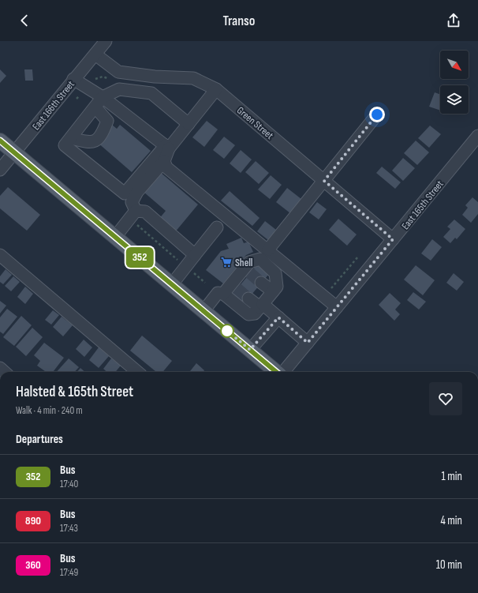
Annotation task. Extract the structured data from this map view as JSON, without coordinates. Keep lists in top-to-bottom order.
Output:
{
  "streets": {
    "street": ["East 166th Street", "Green Street", "East 165th Street"]
  },
  "crossings": [
    ["East 166th Street", "Green Street"],
    ["Green Street", "East 165th Street"]
  ],
  "places": {
    "supermarket": ["Shell"]
  },
  "lines": ["bus line 352"],
  "north": "bottom right",
  "page": {
    "header": "Transo",
    "on_map": "352",
    "heading": [
      ["Halsted & 165th Street", "Walk · 4 min · 240 m"],
      "Departures"
    ],
    "list": [
      {
        "mark": "352",
        "name": "Bus",
        "note": "17:40",
        "value": "1 min"
      },
      {
        "mark": "890",
        "name": "Bus",
        "note": "17:43",
        "value": "4 min"
      },
      {
        "mark": "360",
        "name": "Bus",
        "note": "17:49",
        "value": "10 min"
      }
    ]
  }
}
